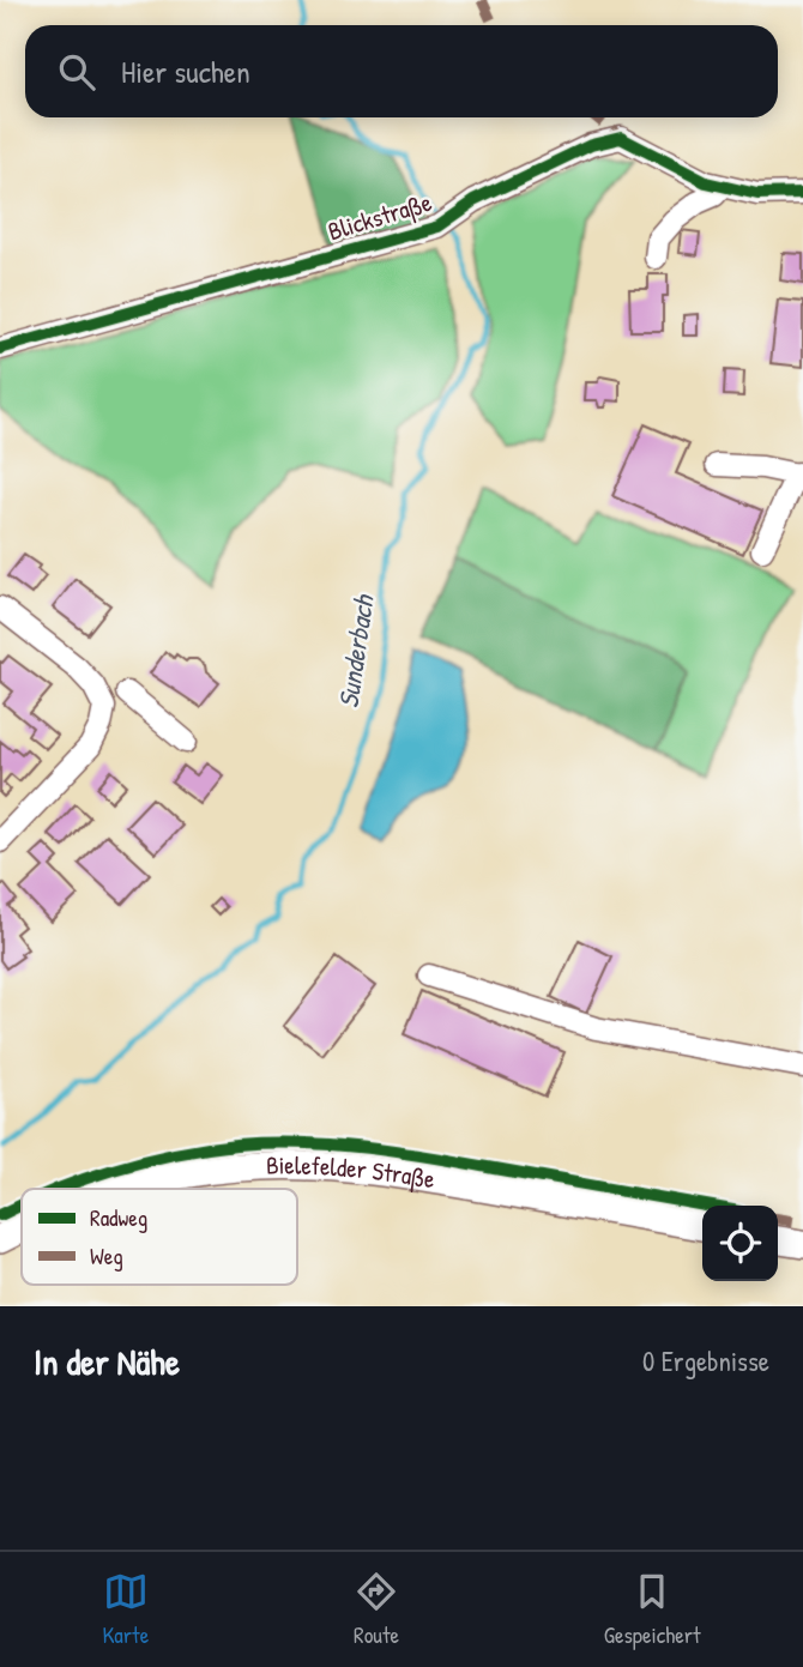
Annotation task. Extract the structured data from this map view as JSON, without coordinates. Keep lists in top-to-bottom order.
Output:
{
  "streets": {
    "main road": ["Bielefelder Straße"],
    "street": ["Blickstraße"]
  },
  "water": ["Sunderbach"],
  "legend": ["Radweg", "Weg"],
  "page": {
    "search": "Hier suchen",
    "heading": ["In der Nähe", "0 Ergebnisse"],
    "nav": ["Karte", "Route", "Gespeichert"]
  }
}
